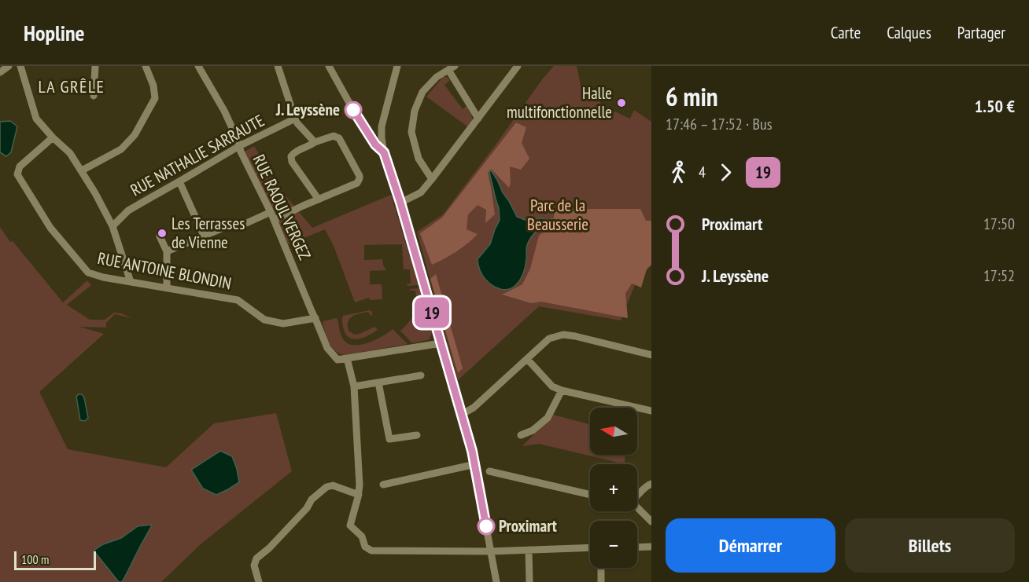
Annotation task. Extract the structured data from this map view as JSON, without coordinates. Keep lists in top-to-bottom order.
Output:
{
  "streets": {
    "street": ["RUE NATHALIE SARRAUTE", "RUE RAOUL VERGEZ", "RUE ANTOINE BLONDIN"]
  },
  "crossings": [
    ["RUE NATHALIE SARRAUTE", "RUE RAOUL VERGEZ"],
    ["RUE RAOUL VERGEZ", "RUE ANTOINE BLONDIN"]
  ],
  "districts": ["LA GRÊLE"],
  "parks": ["Parc de la Beausserie"],
  "places": [
    "Halle multifonctionnelle",
    "J. Leyssène",
    "Les Terrasses de Vienne",
    "Proximart"
  ],
  "lines": ["bus line 19"],
  "scale_bar": "100 m",
  "north": "left",
  "page": {
    "header": "Hopline",
    "nav": ["Carte", "Calques", "Partager"],
    "on_map": "19",
    "heading": ["6 min", "17:46 – 17:52 · Bus", "1.50 €"],
    "legs": ["4", "19"],
    "list": [
      {
        "name": "Proximart",
        "value": "17:50"
      },
      {
        "name": "J. Leyssène",
        "value": "17:52"
      }
    ],
    "map_buttons": ["+", "−"],
    "buttons": ["Démarrer", "Billets"],
    "scale": "100 m"
  }
}
